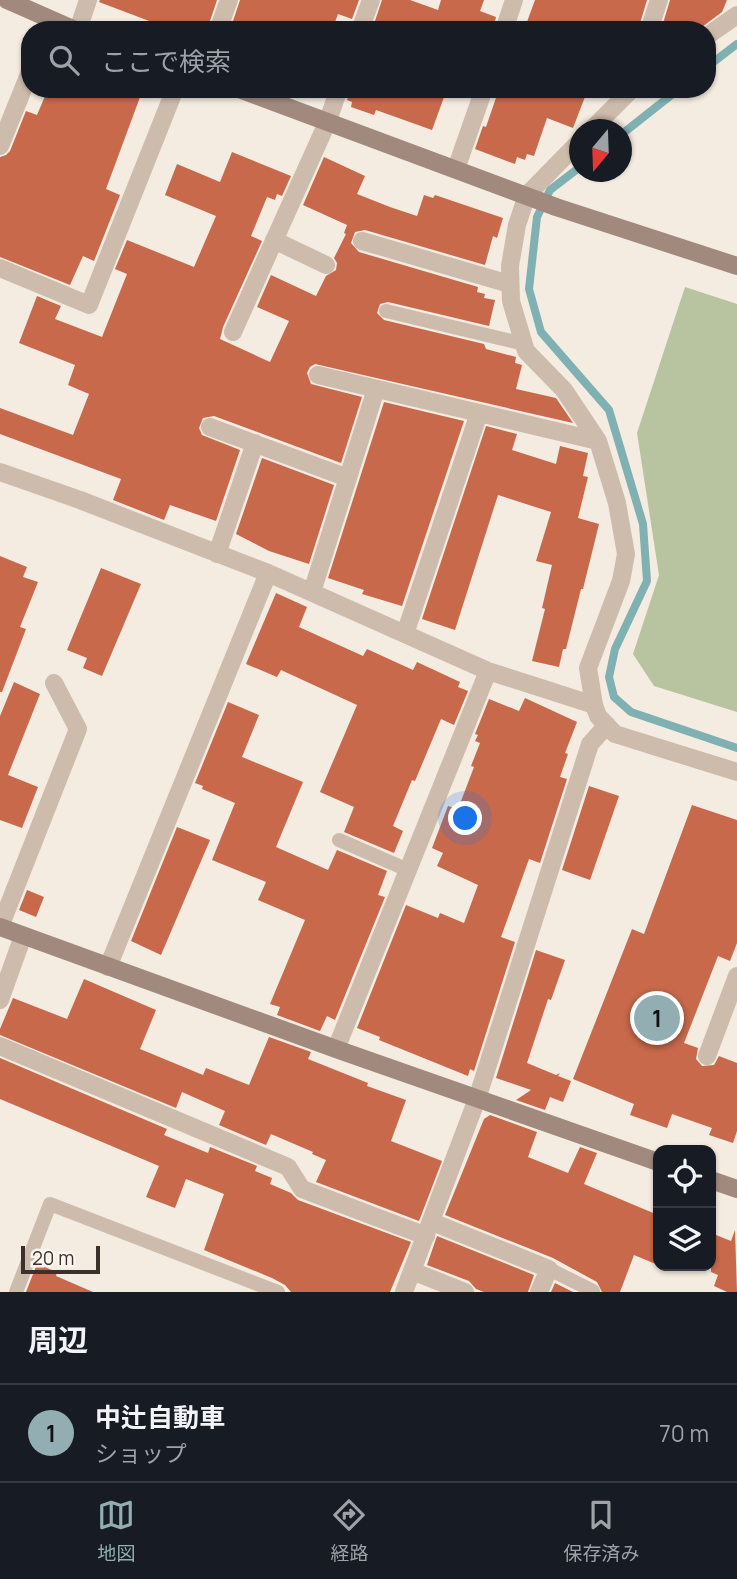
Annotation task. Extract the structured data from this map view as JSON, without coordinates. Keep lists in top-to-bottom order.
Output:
{
  "scale_bar": "20 m",
  "north": "bottom",
  "page": {
    "search": "ここで検索",
    "pins": "1",
    "scale": "20 m",
    "heading": "周辺",
    "list": [
      {
        "mark": "1",
        "name": "中辻自動車",
        "note": "ショップ",
        "value": "70 m"
      }
    ],
    "nav": ["地図", "経路", "保存済み"]
  }
}
